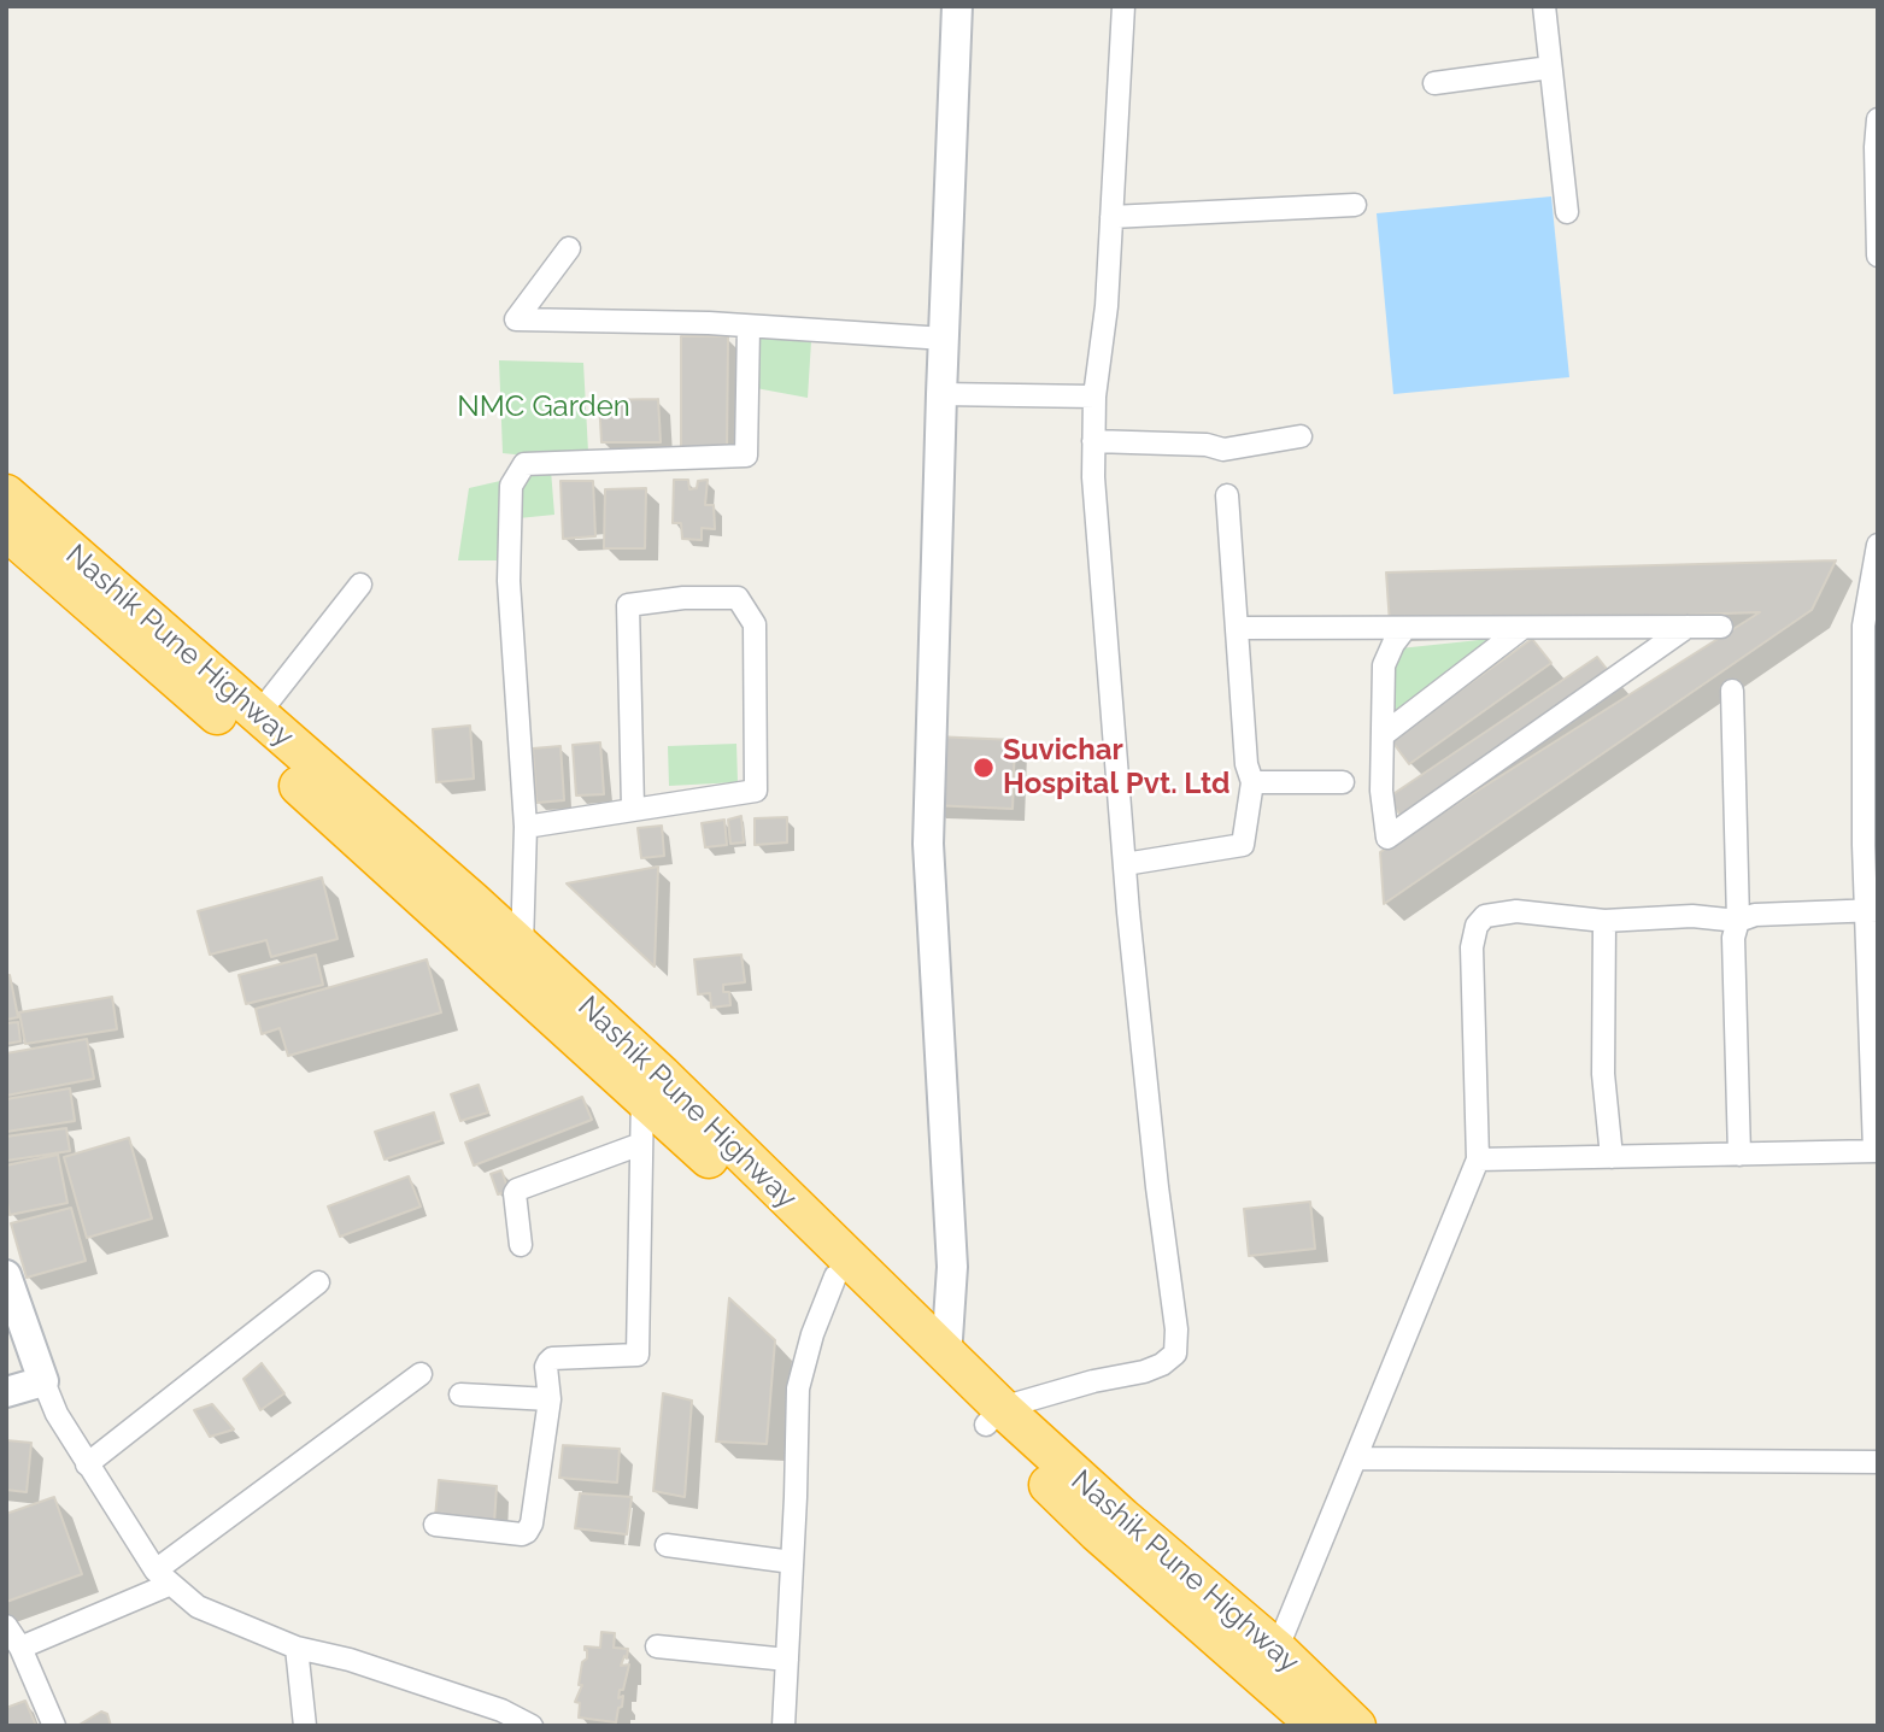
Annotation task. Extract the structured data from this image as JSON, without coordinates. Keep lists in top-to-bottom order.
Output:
{
  "streets": {
    "highway": ["Nashik Pune Highway"]
  },
  "parks": ["NMC Garden"],
  "places": ["Suvichar Hospital Pvt. Ltd"]
}
